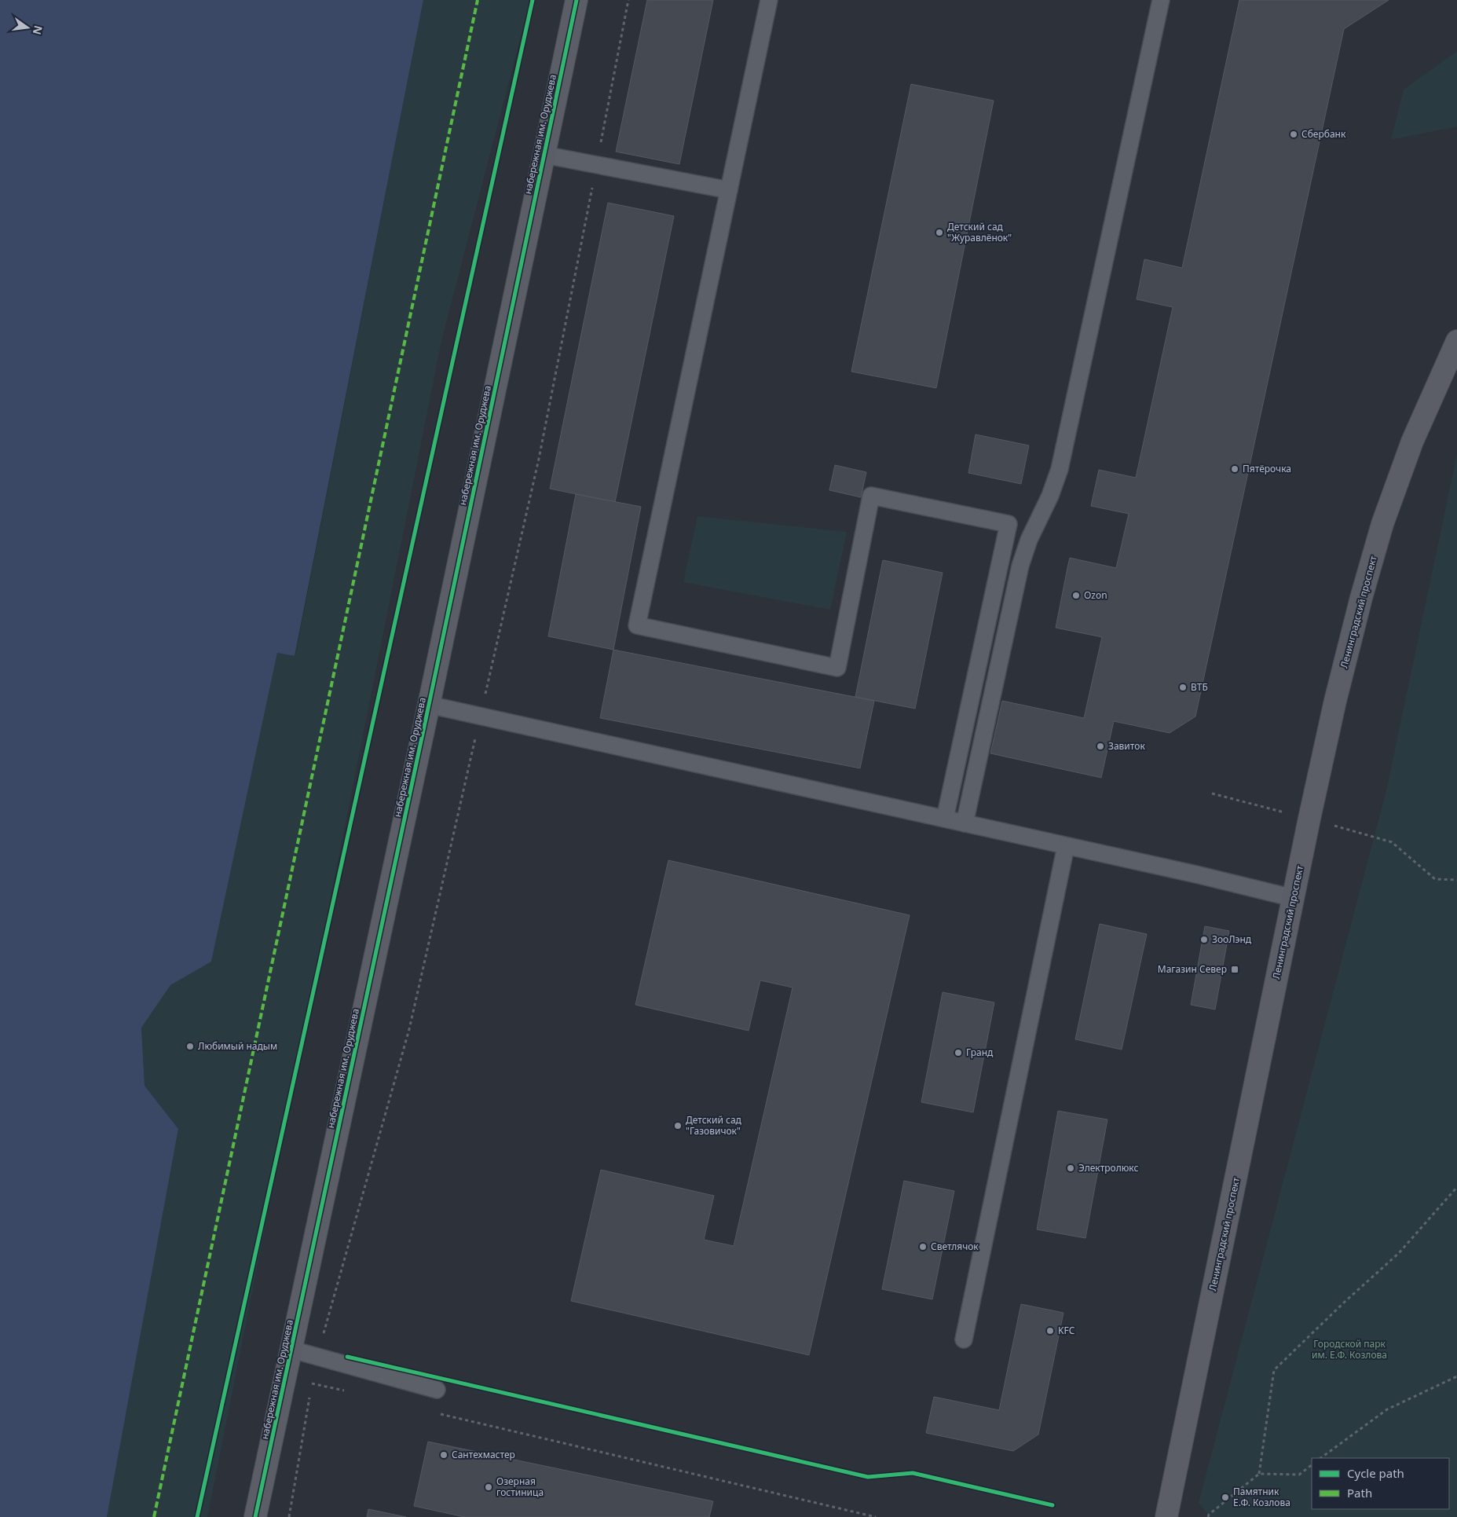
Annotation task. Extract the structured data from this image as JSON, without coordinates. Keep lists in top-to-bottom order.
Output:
{
  "streets": {
    "street": ["набережная им. Оруджева", "Ленинградский проспект"]
  },
  "parks": ["Городской парк им. Е.Ф. Козлова"],
  "places": {
    "other": [
      "Сбербанк",
      "Детский сад \"Журавлёнок\"",
      "Пятёрочка",
      "Ozon",
      "ВТБ",
      "Завиток",
      "ЗооЛэнд",
      "Любимый надым",
      "Гранд",
      "Детский сад \"Газовичок\"",
      "Электролюкс",
      "Светлячок",
      "KFC",
      "Сантехмастер",
      "Озерная гостиница",
      "Памятник Е.Ф. Козлова"
    ],
    "transit": ["Магазин Север"]
  },
  "legend": ["Cycle path", "Path"],
  "north": "right"
}
